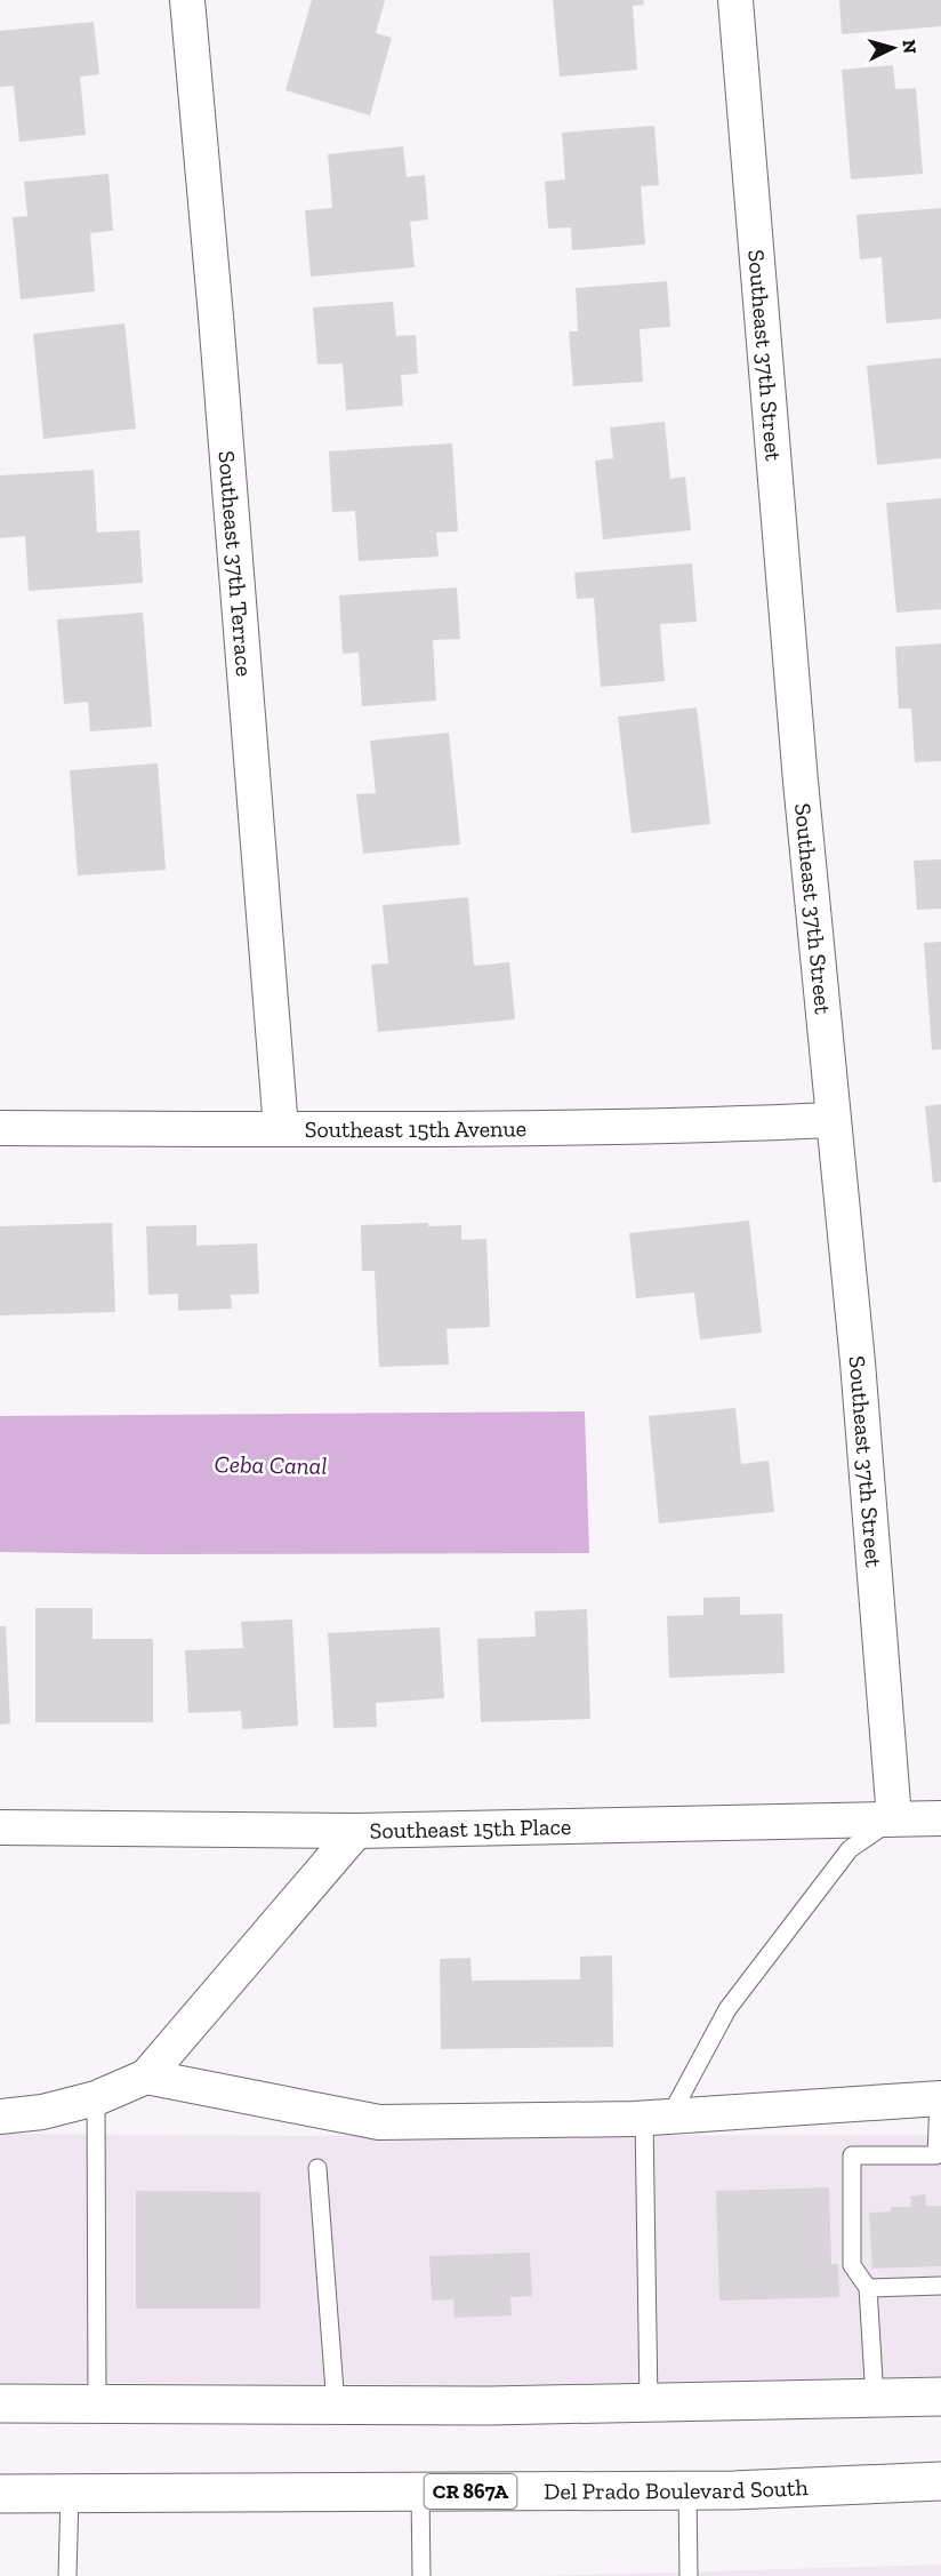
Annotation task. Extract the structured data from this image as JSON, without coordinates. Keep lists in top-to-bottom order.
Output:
{
  "streets": {
    "main road": ["Del Prado Boulevard South", "CR 867A"],
    "street": [
      "Southeast 37th Street",
      "Southeast 37th Terrace",
      "Southeast 15th Avenue",
      "Southeast 15th Place"
    ]
  },
  "crossings": [
    ["Southeast 37th Street", "Southeast 15th Avenue"],
    ["Southeast 37th Street", "Southeast 15th Place"],
    ["Southeast 37th Terrace", "Southeast 15th Avenue"]
  ],
  "water": ["Ceba Canal"],
  "north": "right"
}
